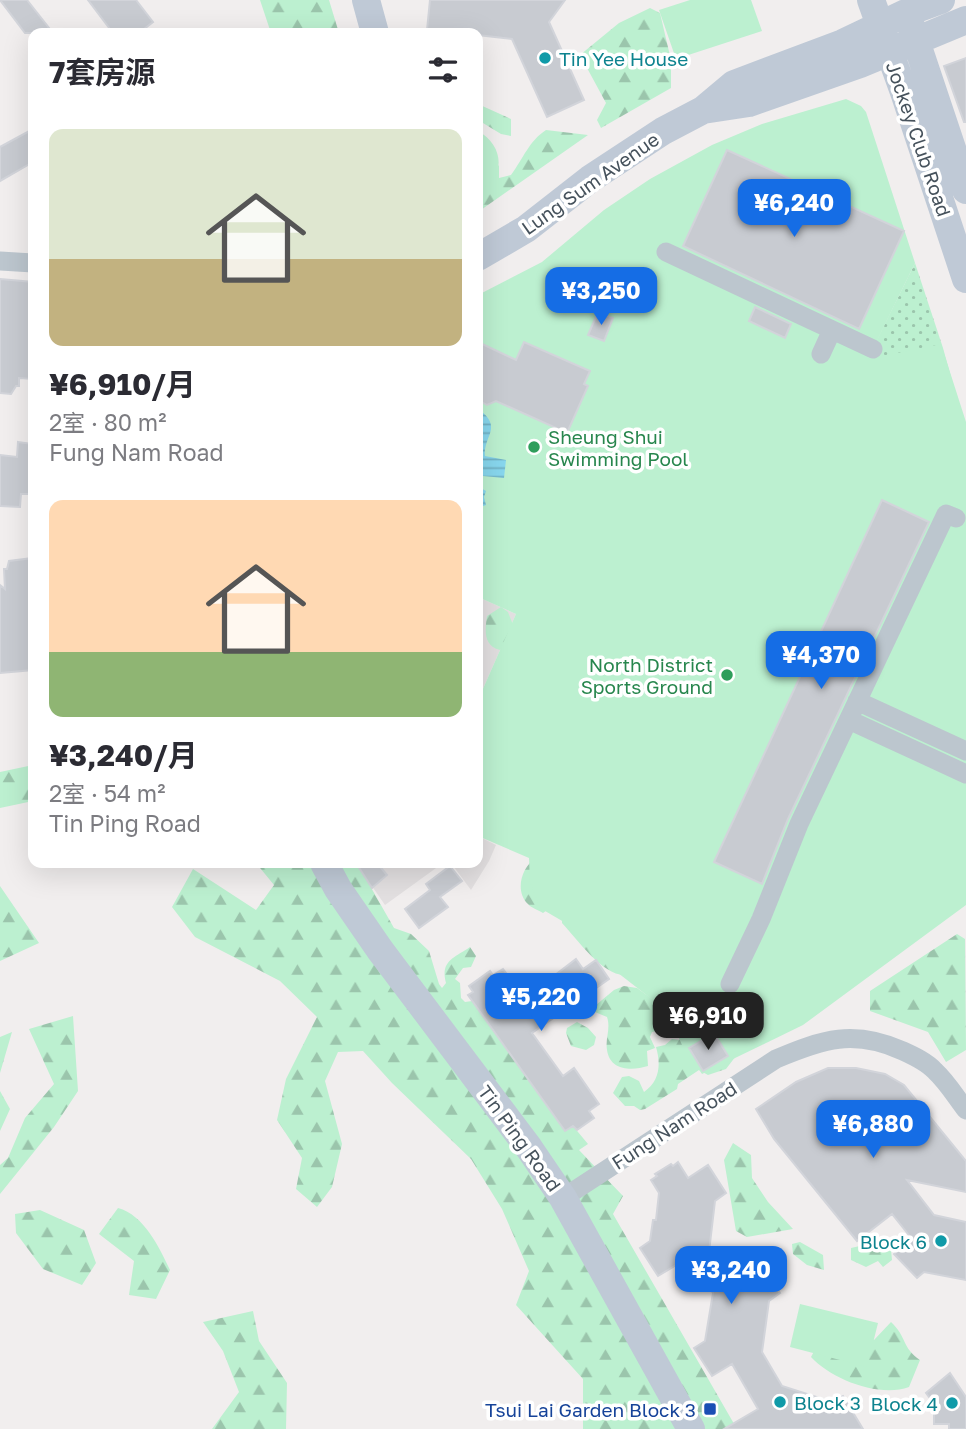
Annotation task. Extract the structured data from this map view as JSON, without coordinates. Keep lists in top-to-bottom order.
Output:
{
  "streets": {
    "street": [
      "Jockey Club Road",
      "Lung Sum Avenue",
      "Fung Nam Road",
      "Tin Ping Road"
    ]
  },
  "crossings": [
    ["Jockey Club Road", "Lung Sum Avenue"],
    ["Fung Nam Road", "Tin Ping Road"]
  ],
  "places": {
    "other": [
      "Tin Yee House",
      "Sheung Shui Swimming Pool",
      "North District Sports Ground",
      "Block 6",
      "Block 3",
      "Block 4"
    ],
    "transit": ["Tsui Lai Garden Block 3"]
  },
  "page": {
    "heading": "7套房源",
    "list": [
      {
        "name": "¥6,910/月",
        "note": "2室 · 80 m² · Fung Nam Road"
      },
      {
        "name": "¥3,240/月",
        "note": "2室 · 54 m² · Tin Ping Road"
      }
    ],
    "price": [
      "¥6,240",
      "¥3,250",
      "¥4,370",
      "¥5,220",
      "¥6,910",
      "¥6,880",
      "¥3,240"
    ]
  }
}
